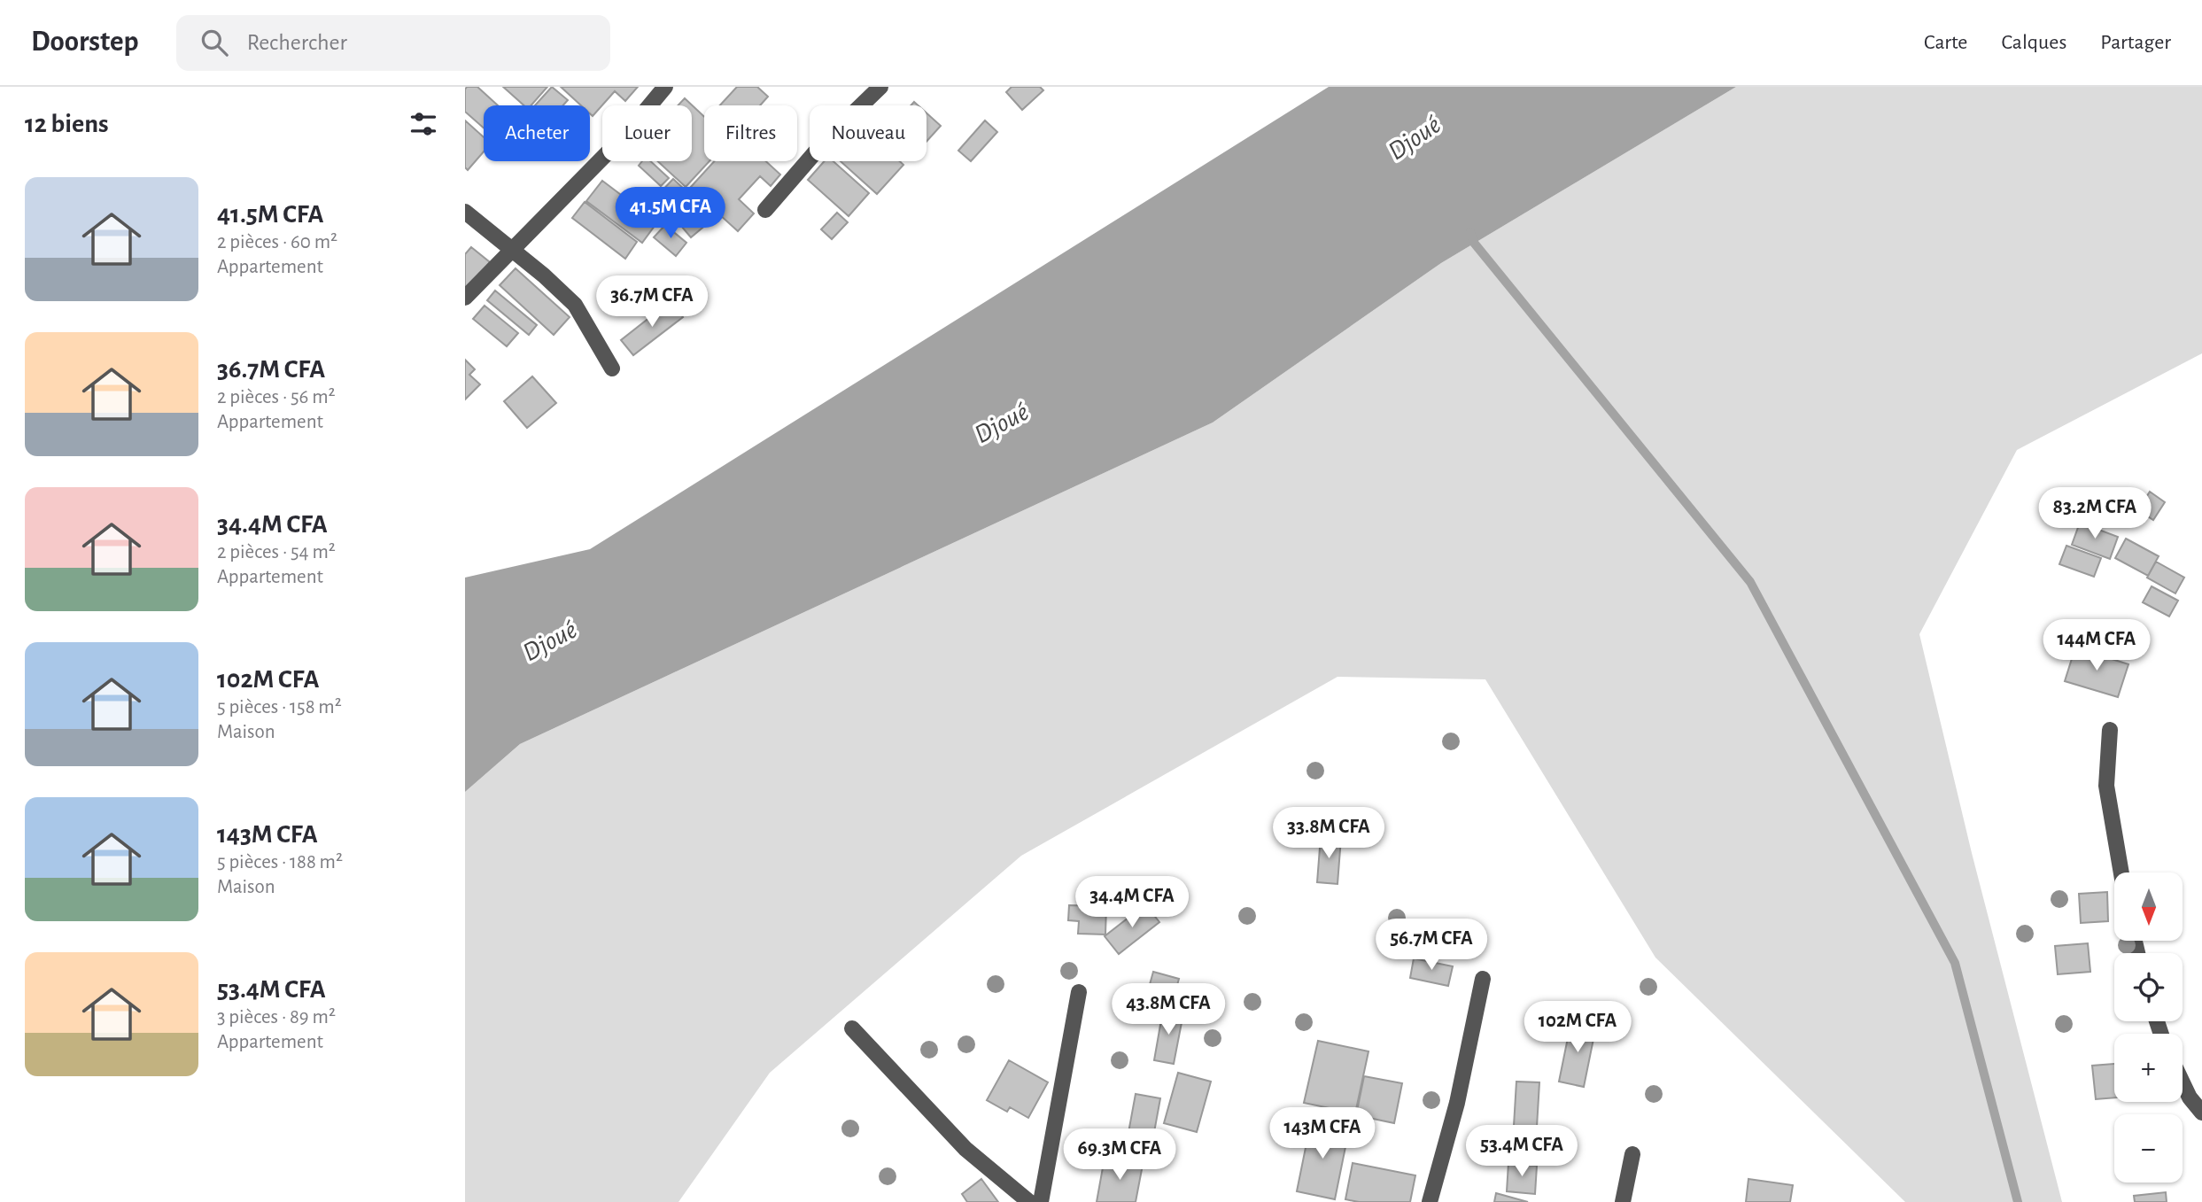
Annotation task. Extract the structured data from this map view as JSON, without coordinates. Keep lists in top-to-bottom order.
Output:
{
  "water": ["Djoué"],
  "north": "bottom",
  "page": {
    "header": "Doorstep",
    "search": "Rechercher",
    "nav": ["Carte", "Calques", "Partager"],
    "heading": "12 biens",
    "chip": [
      "Acheter",
      "Louer",
      "Filtres",
      "Nouveau"
    ],
    "list": [
      {
        "name": "41.5M CFA",
        "note": "2 pièces · 60 m² · Appartement"
      },
      {
        "name": "36.7M CFA",
        "note": "2 pièces · 56 m² · Appartement"
      },
      {
        "name": "34.4M CFA",
        "note": "2 pièces · 54 m² · Appartement"
      },
      {
        "name": "102M CFA",
        "note": "5 pièces · 158 m² · Maison"
      },
      {
        "name": "143M CFA",
        "note": "5 pièces · 188 m² · Maison"
      },
      {
        "name": "53.4M CFA",
        "note": "3 pièces · 89 m² · Appartement"
      }
    ],
    "price": [
      "41.5M CFA",
      "36.7M CFA",
      "83.2M CFA",
      "144M CFA",
      "33.8M CFA",
      "34.4M CFA",
      "56.7M CFA",
      "43.8M CFA",
      "102M CFA",
      "143M CFA",
      "53.4M CFA",
      "69.3M CFA"
    ],
    "map_buttons": ["+", "−"]
  }
}
